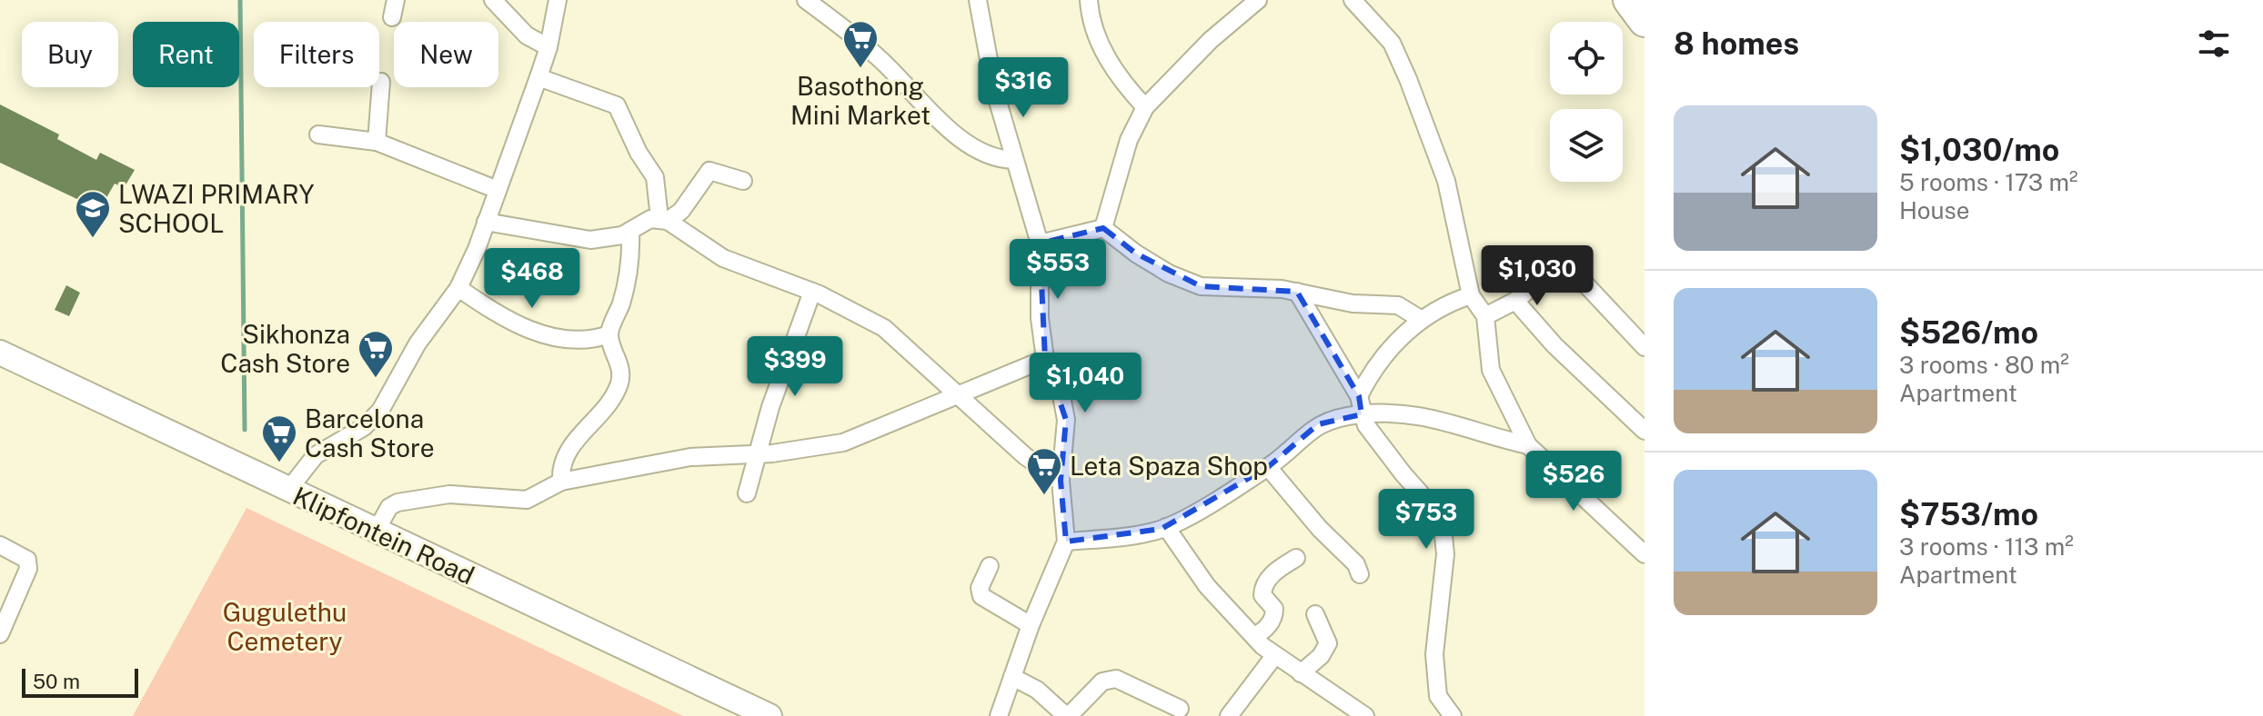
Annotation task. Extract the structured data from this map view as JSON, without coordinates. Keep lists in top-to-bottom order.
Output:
{
  "streets": {
    "main road": ["Klipfontein Road"]
  },
  "parks": ["Gugulethu Cemetery"],
  "places": {
    "supermarket": [
      "Basothong Mini Market",
      "Sikhonza Cash Store",
      "Barcelona Cash Store",
      "Leta Spaza Shop"
    ],
    "school or university": ["LWAZI PRIMARY SCHOOL"]
  },
  "scale_bar": "50 m",
  "page": {
    "heading": "8 homes",
    "chip": [
      "Buy",
      "Rent",
      "Filters",
      "New"
    ],
    "price": [
      "$316",
      "$553",
      "$1,030",
      "$468",
      "$399",
      "$1,040",
      "$526",
      "$753"
    ],
    "list": [
      {
        "name": "$1,030/mo",
        "note": "5 rooms · 173 m² · House"
      },
      {
        "name": "$526/mo",
        "note": "3 rooms · 80 m² · Apartment"
      },
      {
        "name": "$753/mo",
        "note": "3 rooms · 113 m² · Apartment"
      }
    ],
    "scale": "50 m"
  }
}
